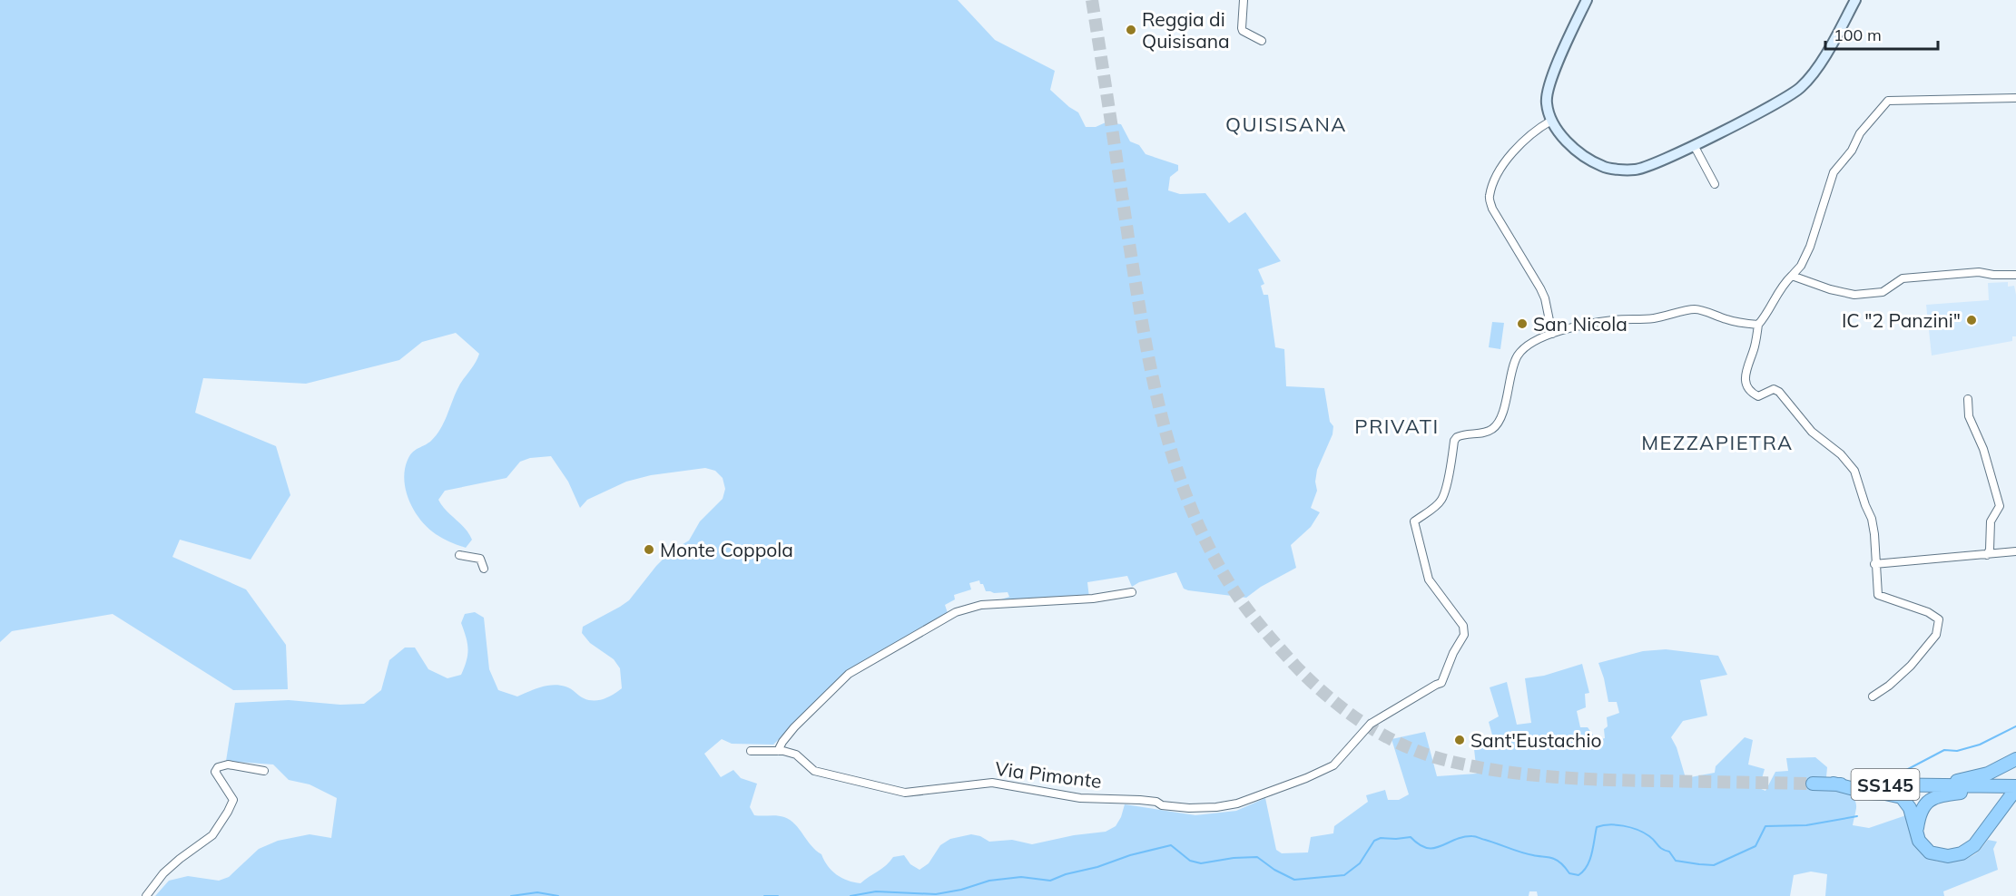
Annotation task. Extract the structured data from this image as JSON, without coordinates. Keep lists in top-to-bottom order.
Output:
{
  "streets": {
    "highway": ["SS145"],
    "street": ["Via Pimonte"]
  },
  "districts": ["QUISISANA", "PRIVATI", "MEZZAPIETRA"],
  "places": [
    "Reggia di Quisisana",
    "IC \"2 Panzini\"",
    "San Nicola",
    "Monte Coppola",
    "Sant'Eustachio"
  ],
  "scale_bar": "100 m"
}
